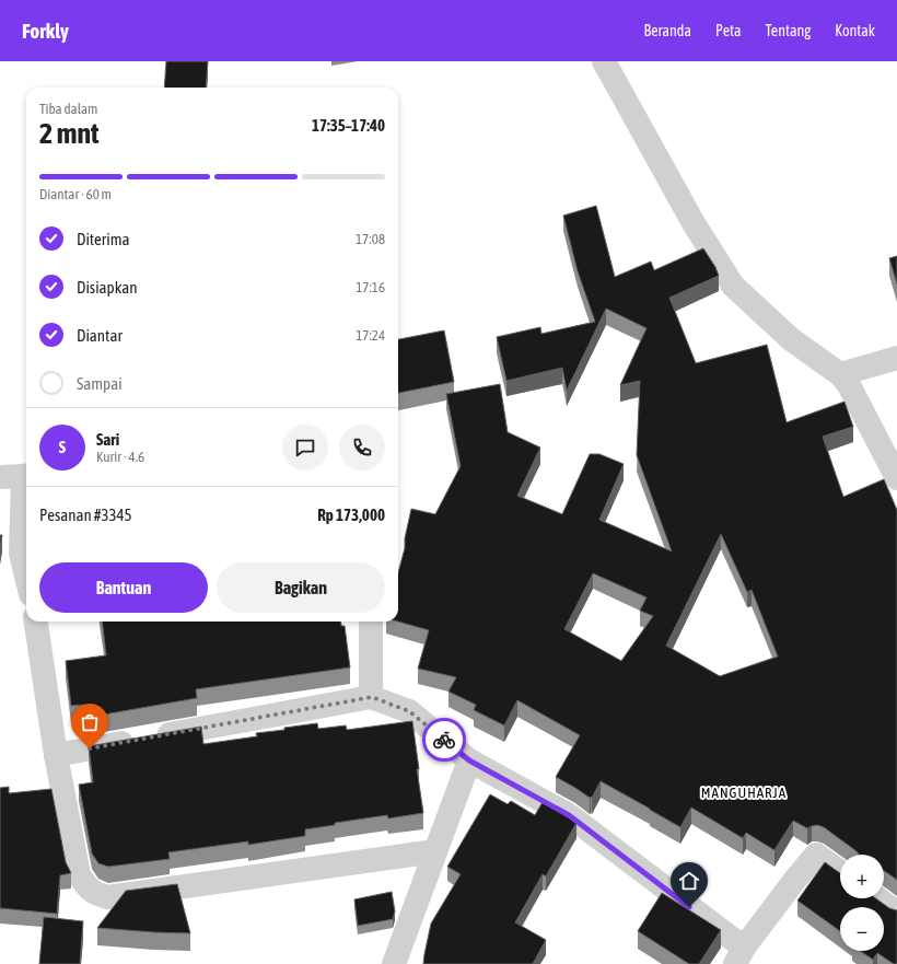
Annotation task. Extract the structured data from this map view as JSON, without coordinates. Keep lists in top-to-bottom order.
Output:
{
  "districts": ["MANGUHARJA"],
  "page": {
    "header": "Forkly",
    "nav": [
      "Beranda",
      "Peta",
      "Tentang",
      "Kontak"
    ],
    "heading": ["2 mnt", "Tiba dalam", "17:35–17:40"],
    "panel": [
      "Sari",
      "Kurir · 4.6",
      "Pesanan #3345",
      "Rp 173,000"
    ],
    "bar": "Diantar · 60 m",
    "list": [
      ["Diterima", "17:08"],
      ["Disiapkan", "17:16"],
      ["Diantar", "17:24"],
      "Sampai"
    ],
    "round": "S",
    "buttons": ["Bantuan", "Bagikan"],
    "map_buttons": ["+", "−"]
  }
}
